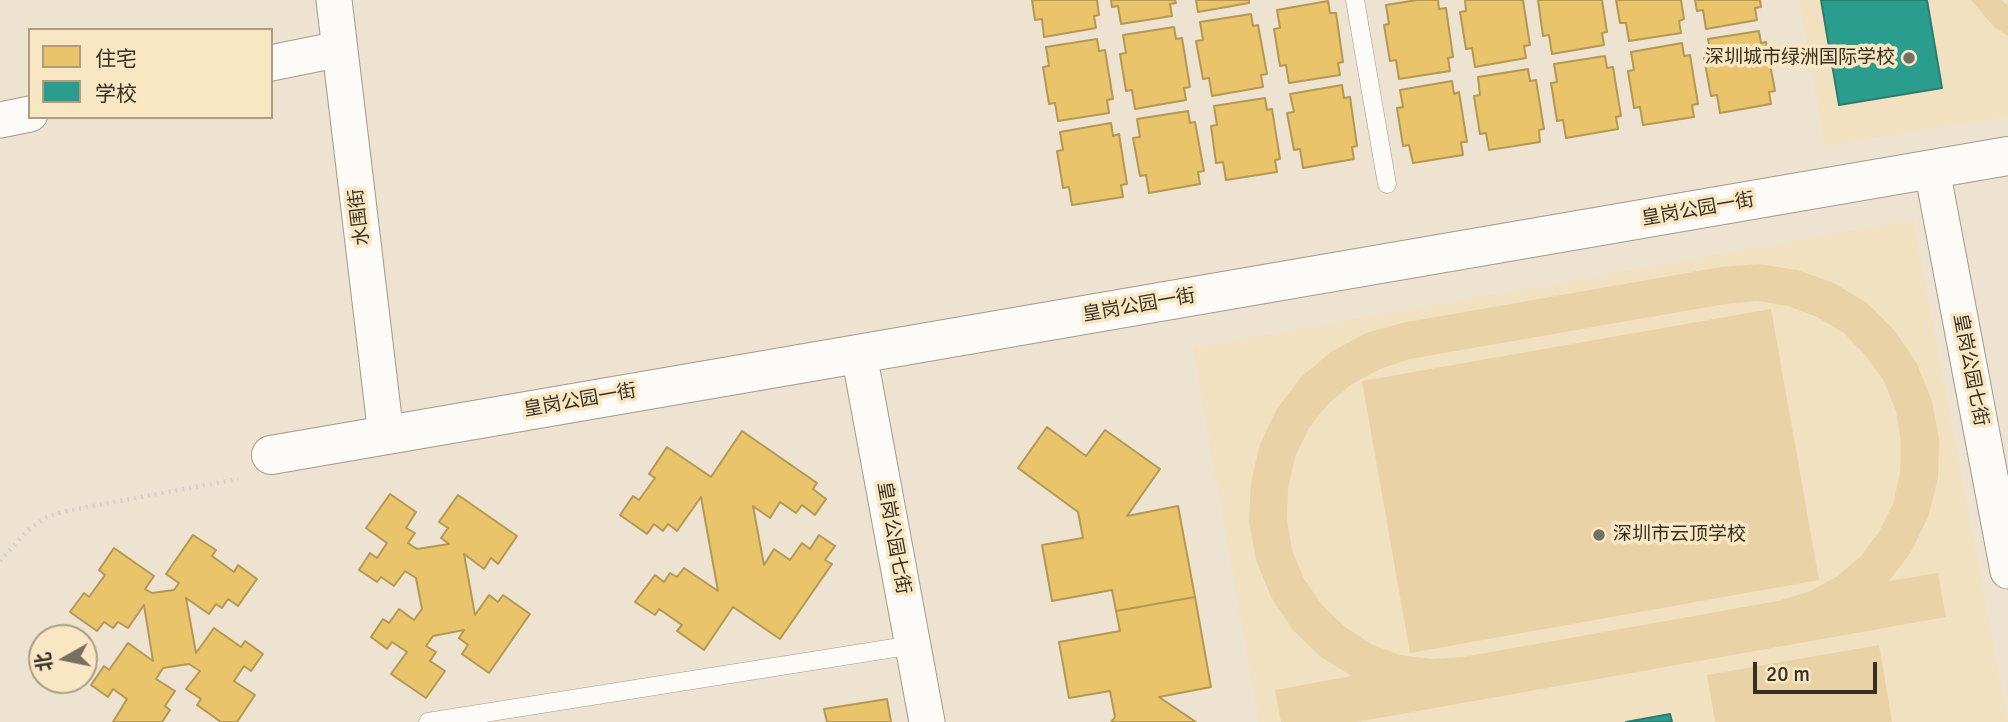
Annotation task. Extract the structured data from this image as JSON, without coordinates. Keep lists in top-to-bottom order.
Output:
{
  "streets": {
    "street": ["皇岗公园一街", "水围街", "皇岗公园七街"]
  },
  "crossings": [
    ["皇岗公园一街", "水围街"],
    ["皇岗公园一街", "皇岗公园七街"]
  ],
  "places": ["深圳城市绿洲国际学校", "深圳市云顶学校"],
  "legend": ["住宅", "学校"],
  "scale_bar": "20 m",
  "north": "left"
}
